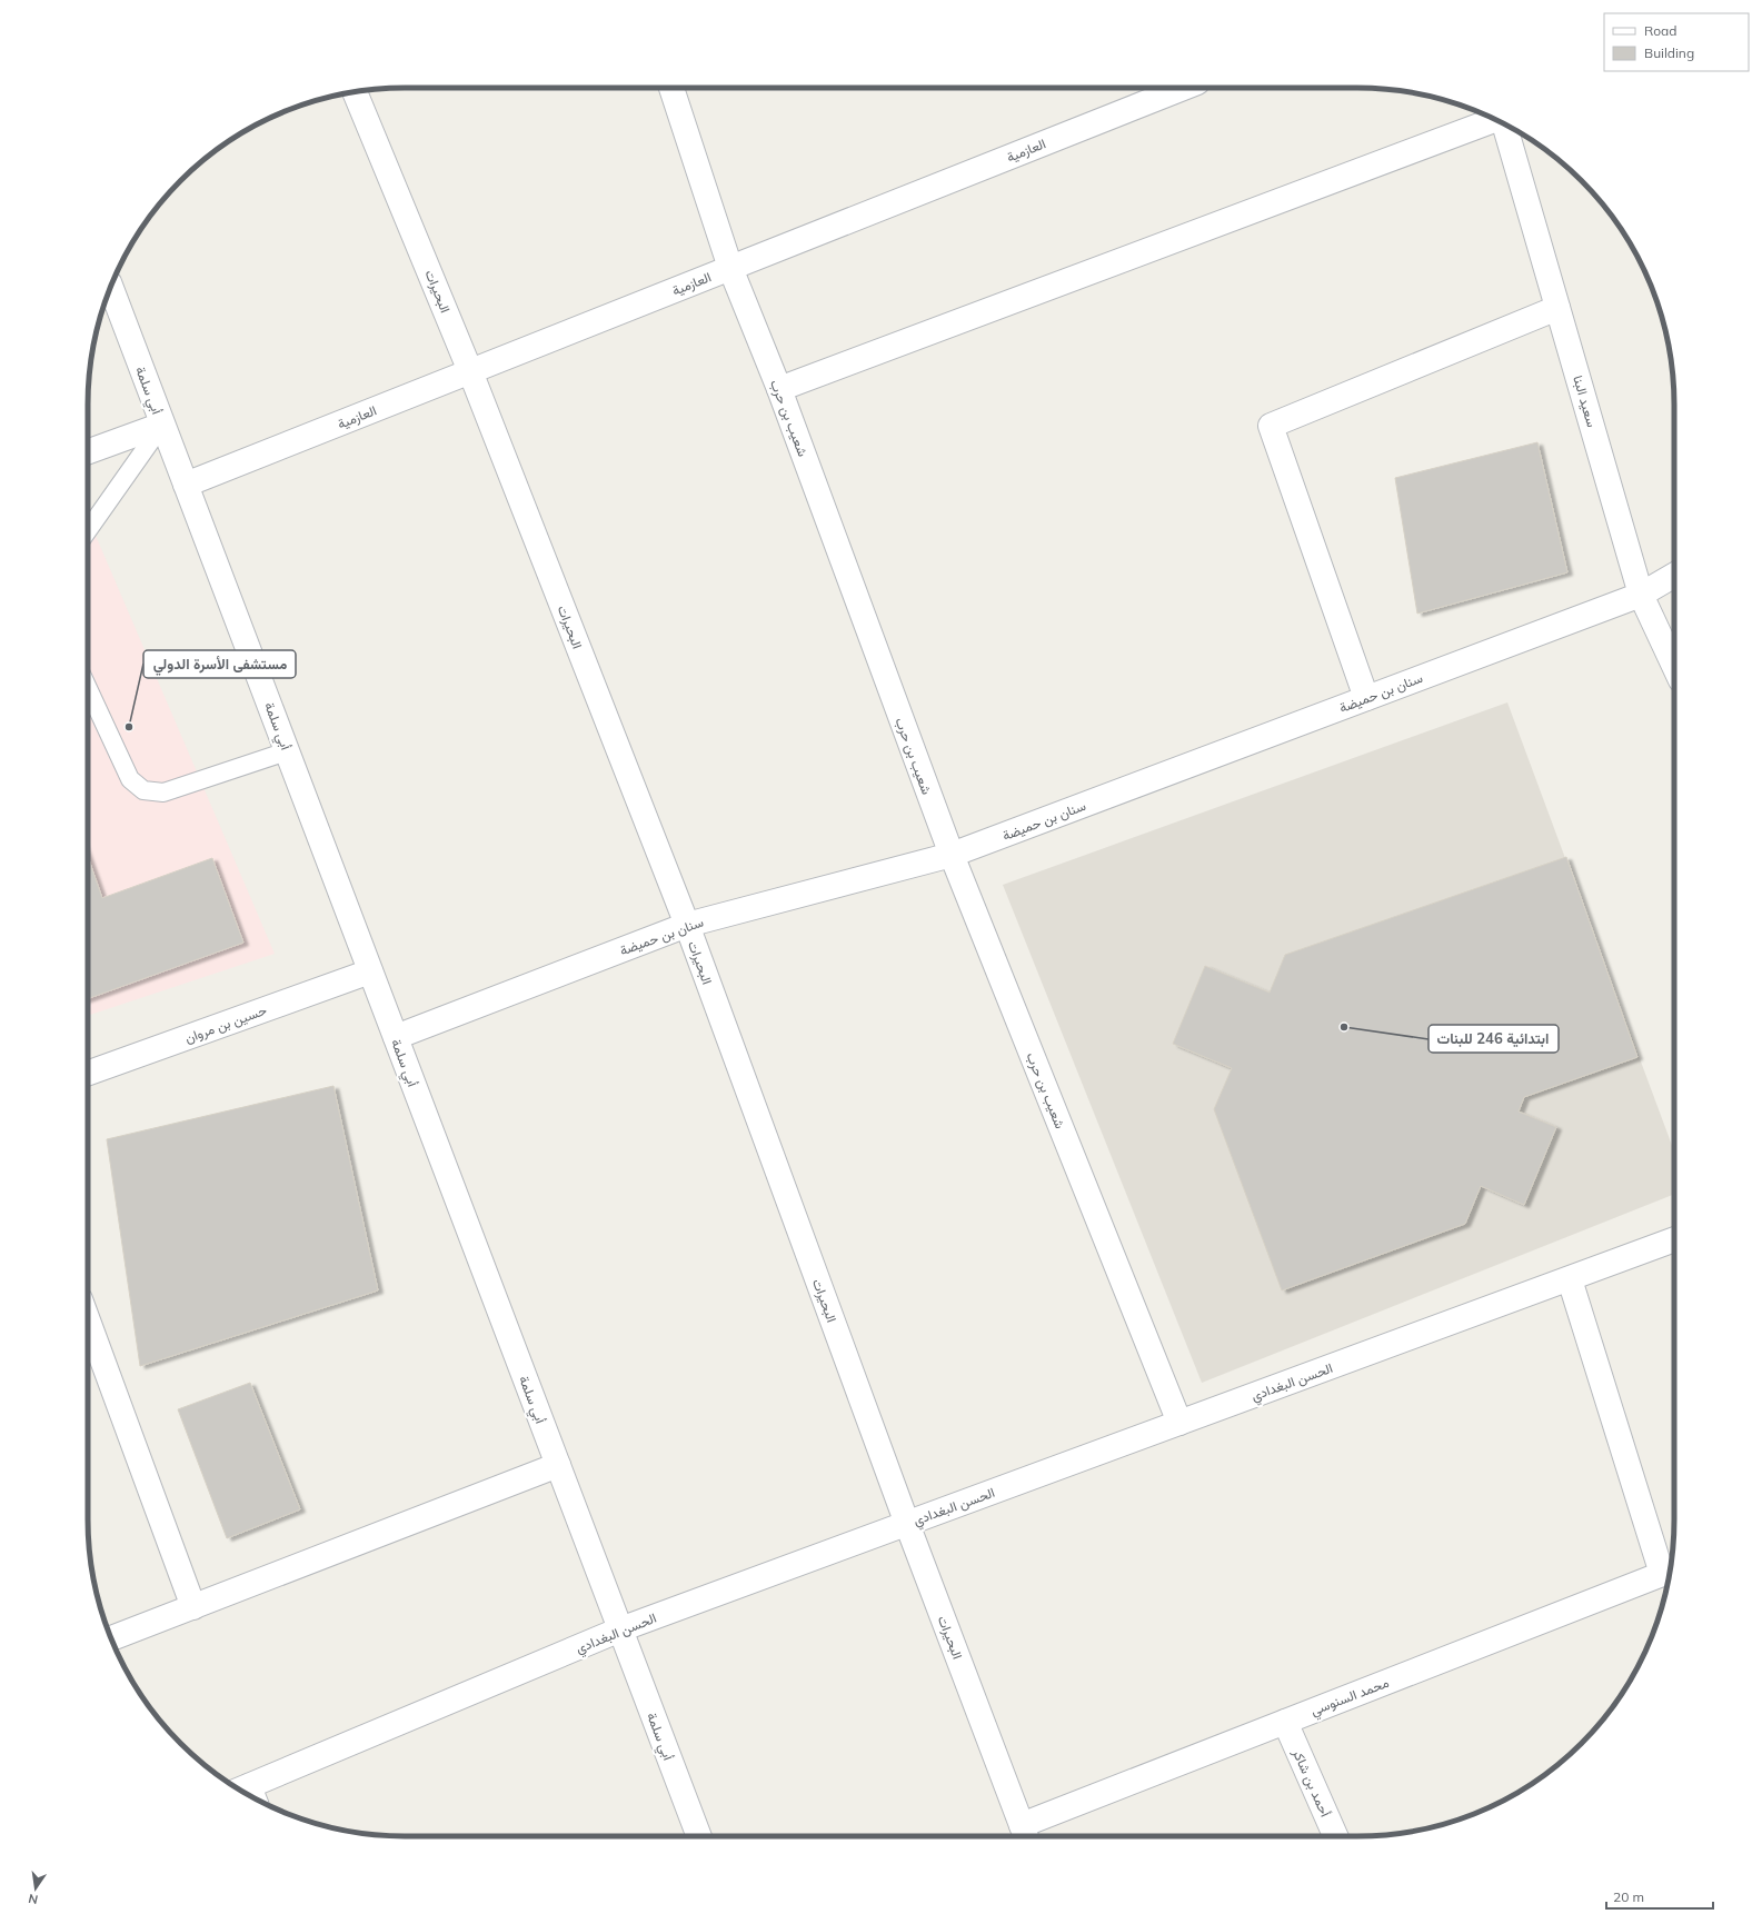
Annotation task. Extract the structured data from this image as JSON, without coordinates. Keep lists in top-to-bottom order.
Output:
{
  "streets": {
    "street": [
      "العازمية",
      "البحيرات",
      "أبي سلمة",
      "سعيد البنا",
      "شعيب بن حرب",
      "سنان بن حميضة",
      "حسين بن مروان",
      "الحسن البغدادي",
      "محمد السنوسي",
      "أحمد بن شاكر"
    ]
  },
  "crossings": [
    ["العازمية", "البحيرات"],
    ["العازمية", "أبي سلمة"],
    ["العازمية", "شعيب بن حرب"],
    ["البحيرات", "سنان بن حميضة"],
    ["البحيرات", "الحسن البغدادي"],
    ["البحيرات", "محمد السنوسي"],
    ["أبي سلمة", "سنان بن حميضة"],
    ["أبي سلمة", "حسين بن مروان"],
    ["أبي سلمة", "الحسن البغدادي"],
    ["سعيد البنا", "سنان بن حميضة"],
    ["شعيب بن حرب", "سنان بن حميضة"],
    ["شعيب بن حرب", "الحسن البغدادي"],
    ["محمد السنوسي", "أحمد بن شاكر"]
  ],
  "places": ["مستشفى الأسرة الدولي", "ابتدائية 246 للبنات"],
  "legend": ["Road", "Building"],
  "scale_bar": "20 m",
  "north": "bottom"
}
